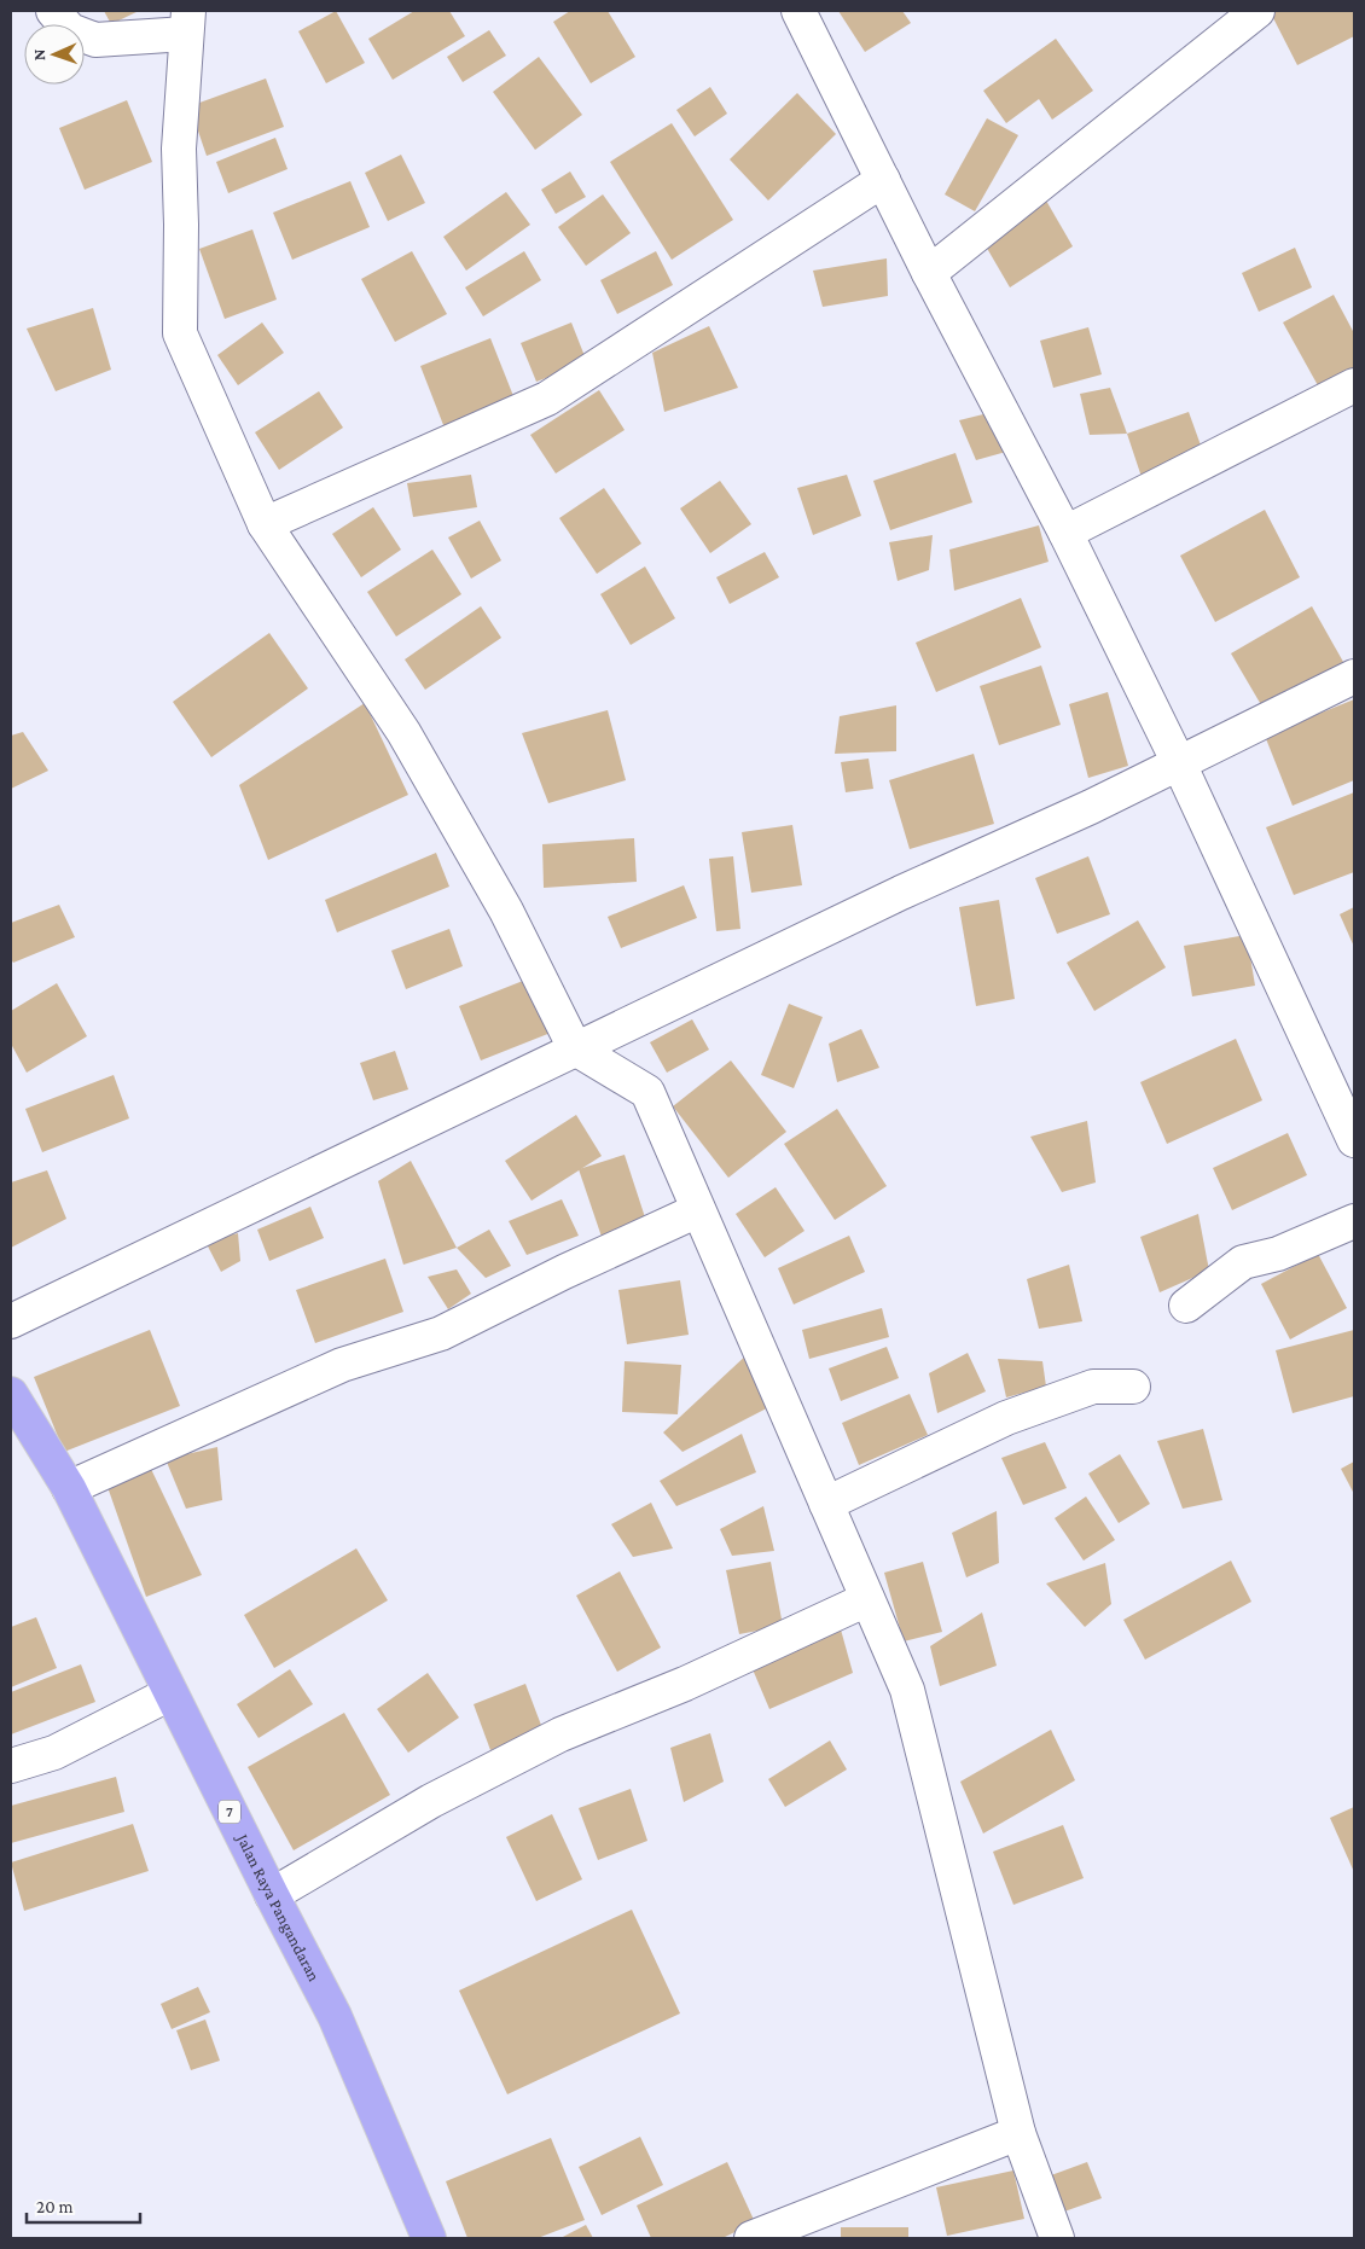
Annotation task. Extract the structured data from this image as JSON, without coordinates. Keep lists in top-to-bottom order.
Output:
{
  "streets": {
    "highway": ["7", "Jalan Raya Pangandaran"]
  },
  "scale_bar": "20 m",
  "north": "left"
}
